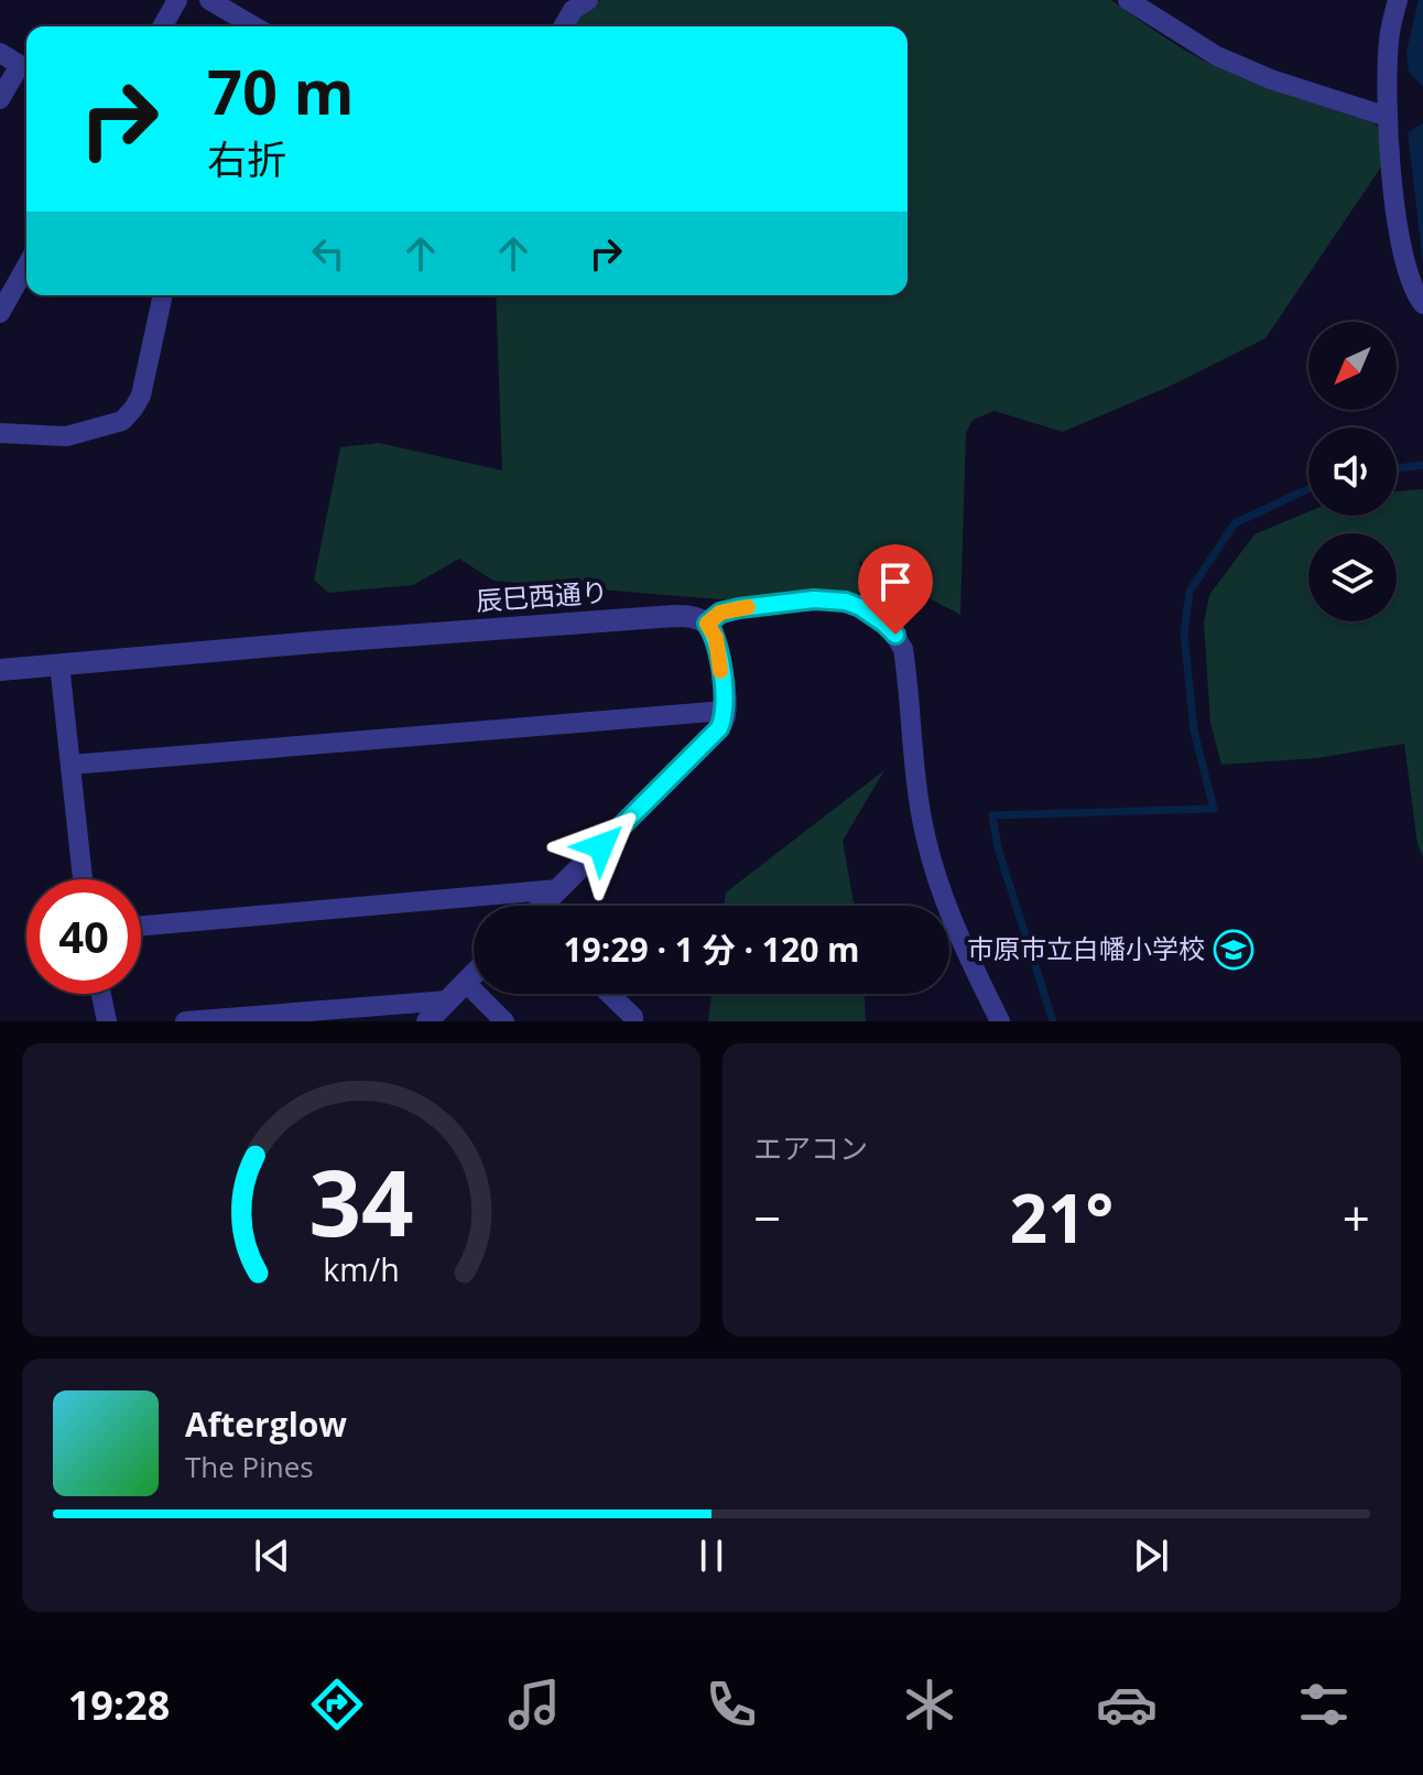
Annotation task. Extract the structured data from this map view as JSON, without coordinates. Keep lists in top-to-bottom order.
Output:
{
  "streets": {
    "street": ["辰巳西通り"]
  },
  "places": {
    "school or university": ["市原市立白幡小学校"]
  },
  "north": "bottom left",
  "page": {
    "turn": ["70 m", "右折"],
    "limit": "40",
    "trip": "19:29 · 1 分 · 120 m",
    "tile": "エアコン",
    "heat": ["−", "21°", "+"],
    "song": ["Afterglow", "The Pines"],
    "tabs": "19:28",
    "gauge": ["34", "km/h"]
  }
}
